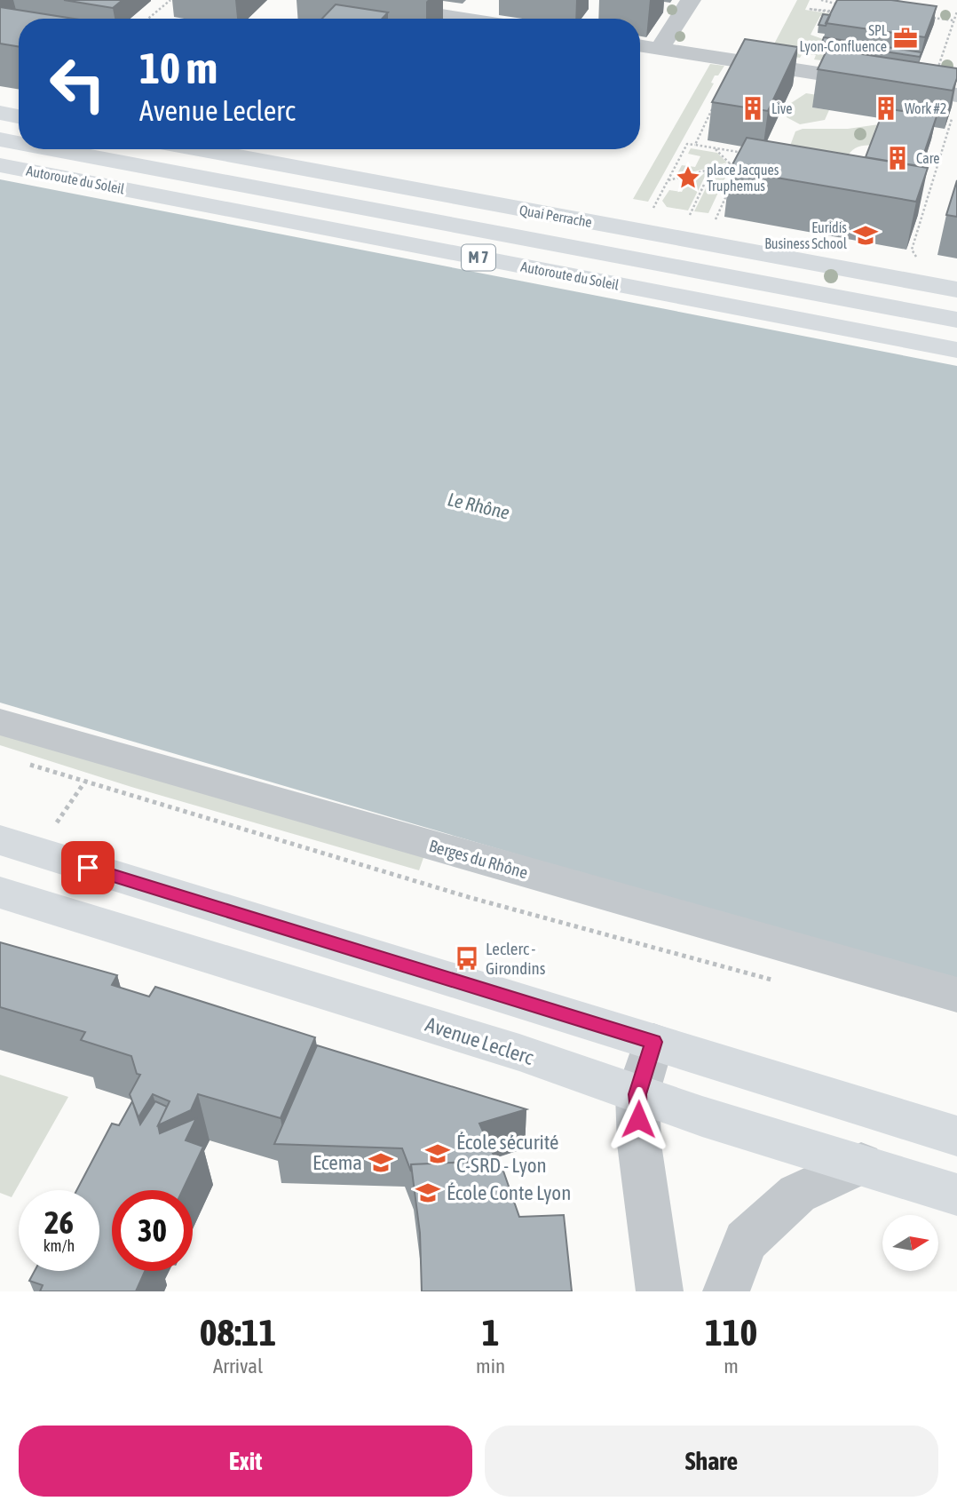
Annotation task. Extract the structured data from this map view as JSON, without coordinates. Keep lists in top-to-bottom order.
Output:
{
  "streets": {
    "main road": [
      "Autoroute du Soleil",
      "Quai Perrache",
      "M 7",
      "Avenue Leclerc"
    ],
    "street": ["Berges du Rhône"]
  },
  "water": ["Le Rhône"],
  "places": {
    "office": ["SPL Lyon-Confluence"],
    "building": ["Live", "Work #2", "Care"],
    "place": ["place Jacques Truphemus"],
    "school or university": [
      "Euridis Business School",
      "École sécurité C-SRD - Lyon",
      "Ecema",
      "École Conte Lyon"
    ],
    "bus stop": ["Leclerc - Girondins"]
  },
  "north": "right",
  "page": {
    "turn": ["10 m", "Avenue Leclerc"],
    "speed": "26 km/h",
    "limit": "30",
    "eta": [
      "08:11",
      "Arrival",
      "1",
      "min",
      "110",
      "m"
    ],
    "buttons": ["Exit", "Share"]
  }
}
